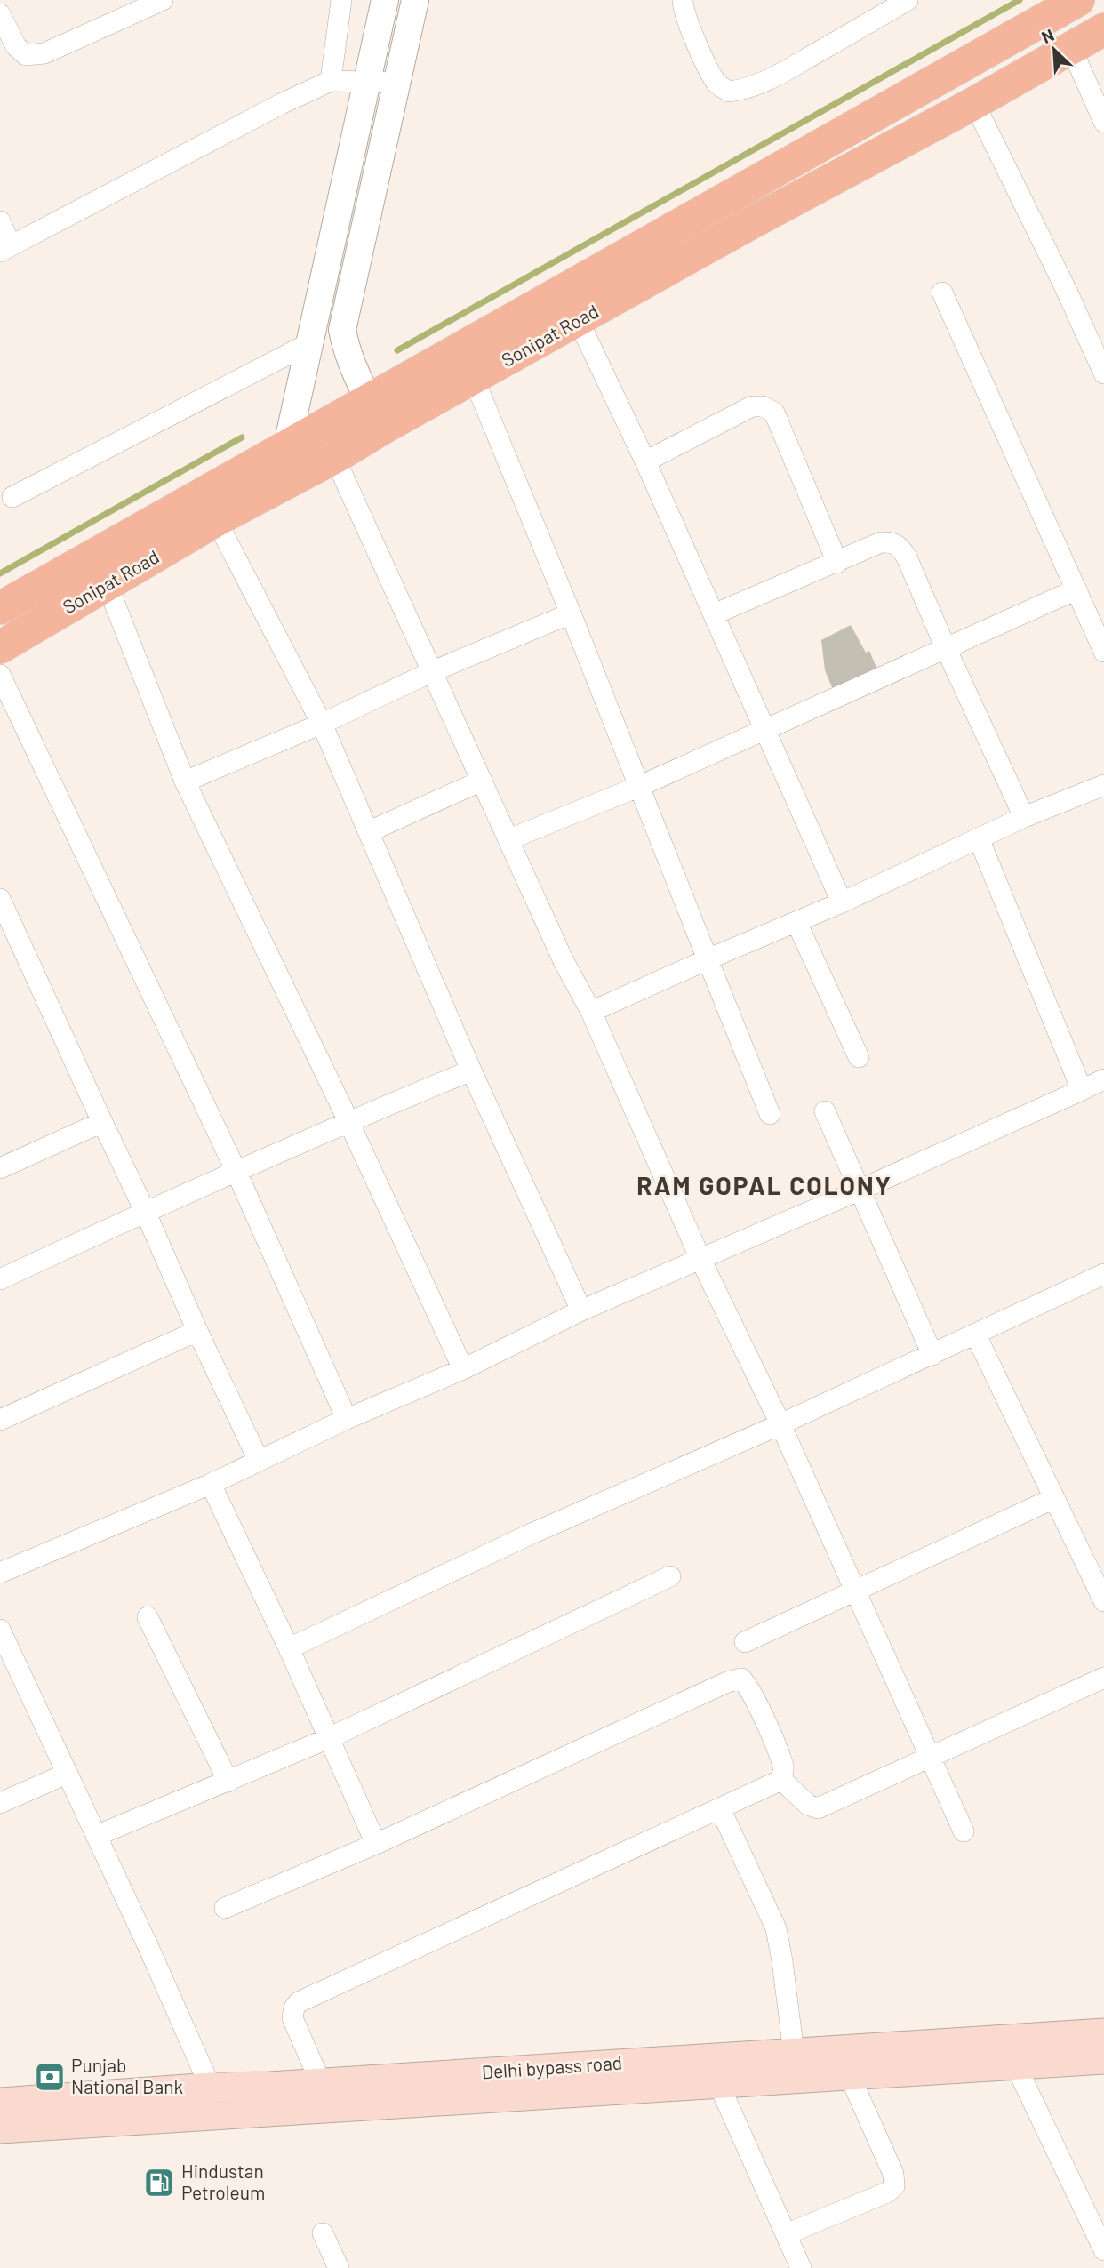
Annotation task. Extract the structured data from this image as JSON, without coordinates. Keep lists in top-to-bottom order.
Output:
{
  "streets": {
    "main road": ["Sonipat Road", "Delhi bypass road"]
  },
  "districts": ["RAM GOPAL COLONY"],
  "places": {
    "bank": ["Punjab National Bank"],
    "fuel station": ["Hindustan Petroleum"]
  },
  "north": "top left"
}
